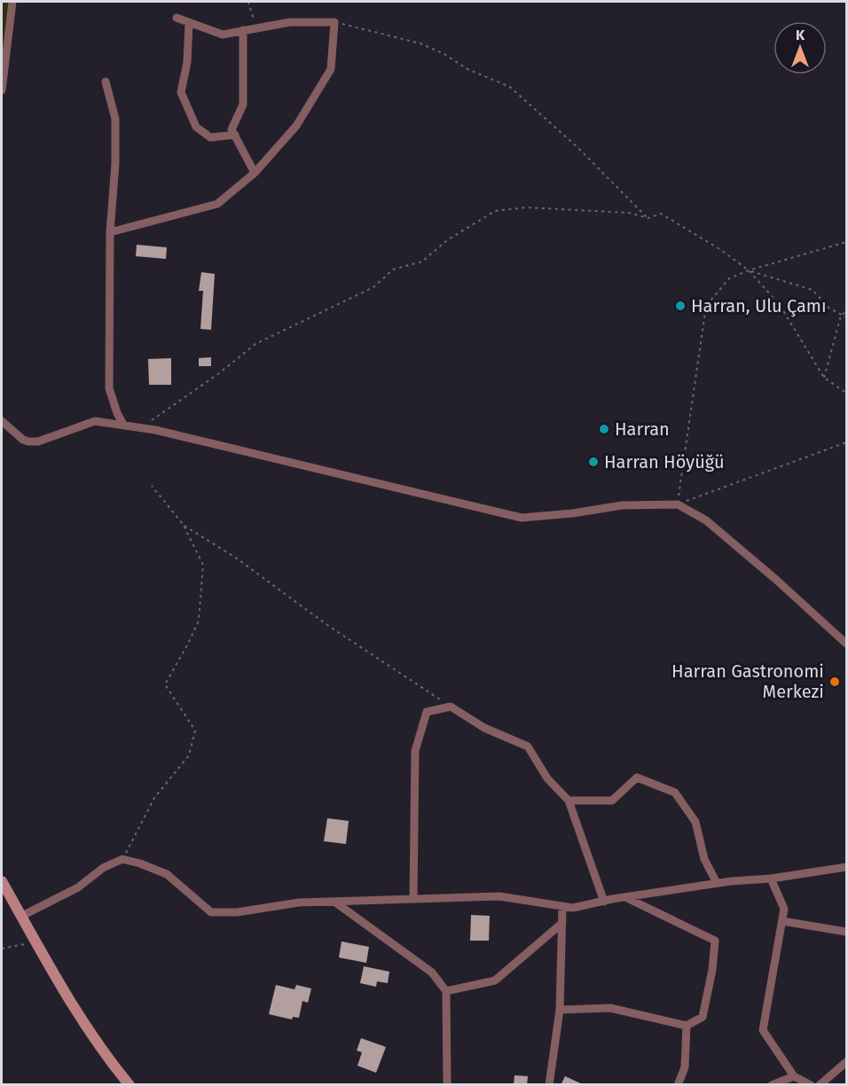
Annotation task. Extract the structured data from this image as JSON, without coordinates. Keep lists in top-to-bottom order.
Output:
{
  "places": [
    "Harran, Ulu Çamı",
    "Harran",
    "Harran Höyüğü",
    "Harran Gastronomi Merkezi"
  ],
  "north": "top"
}
